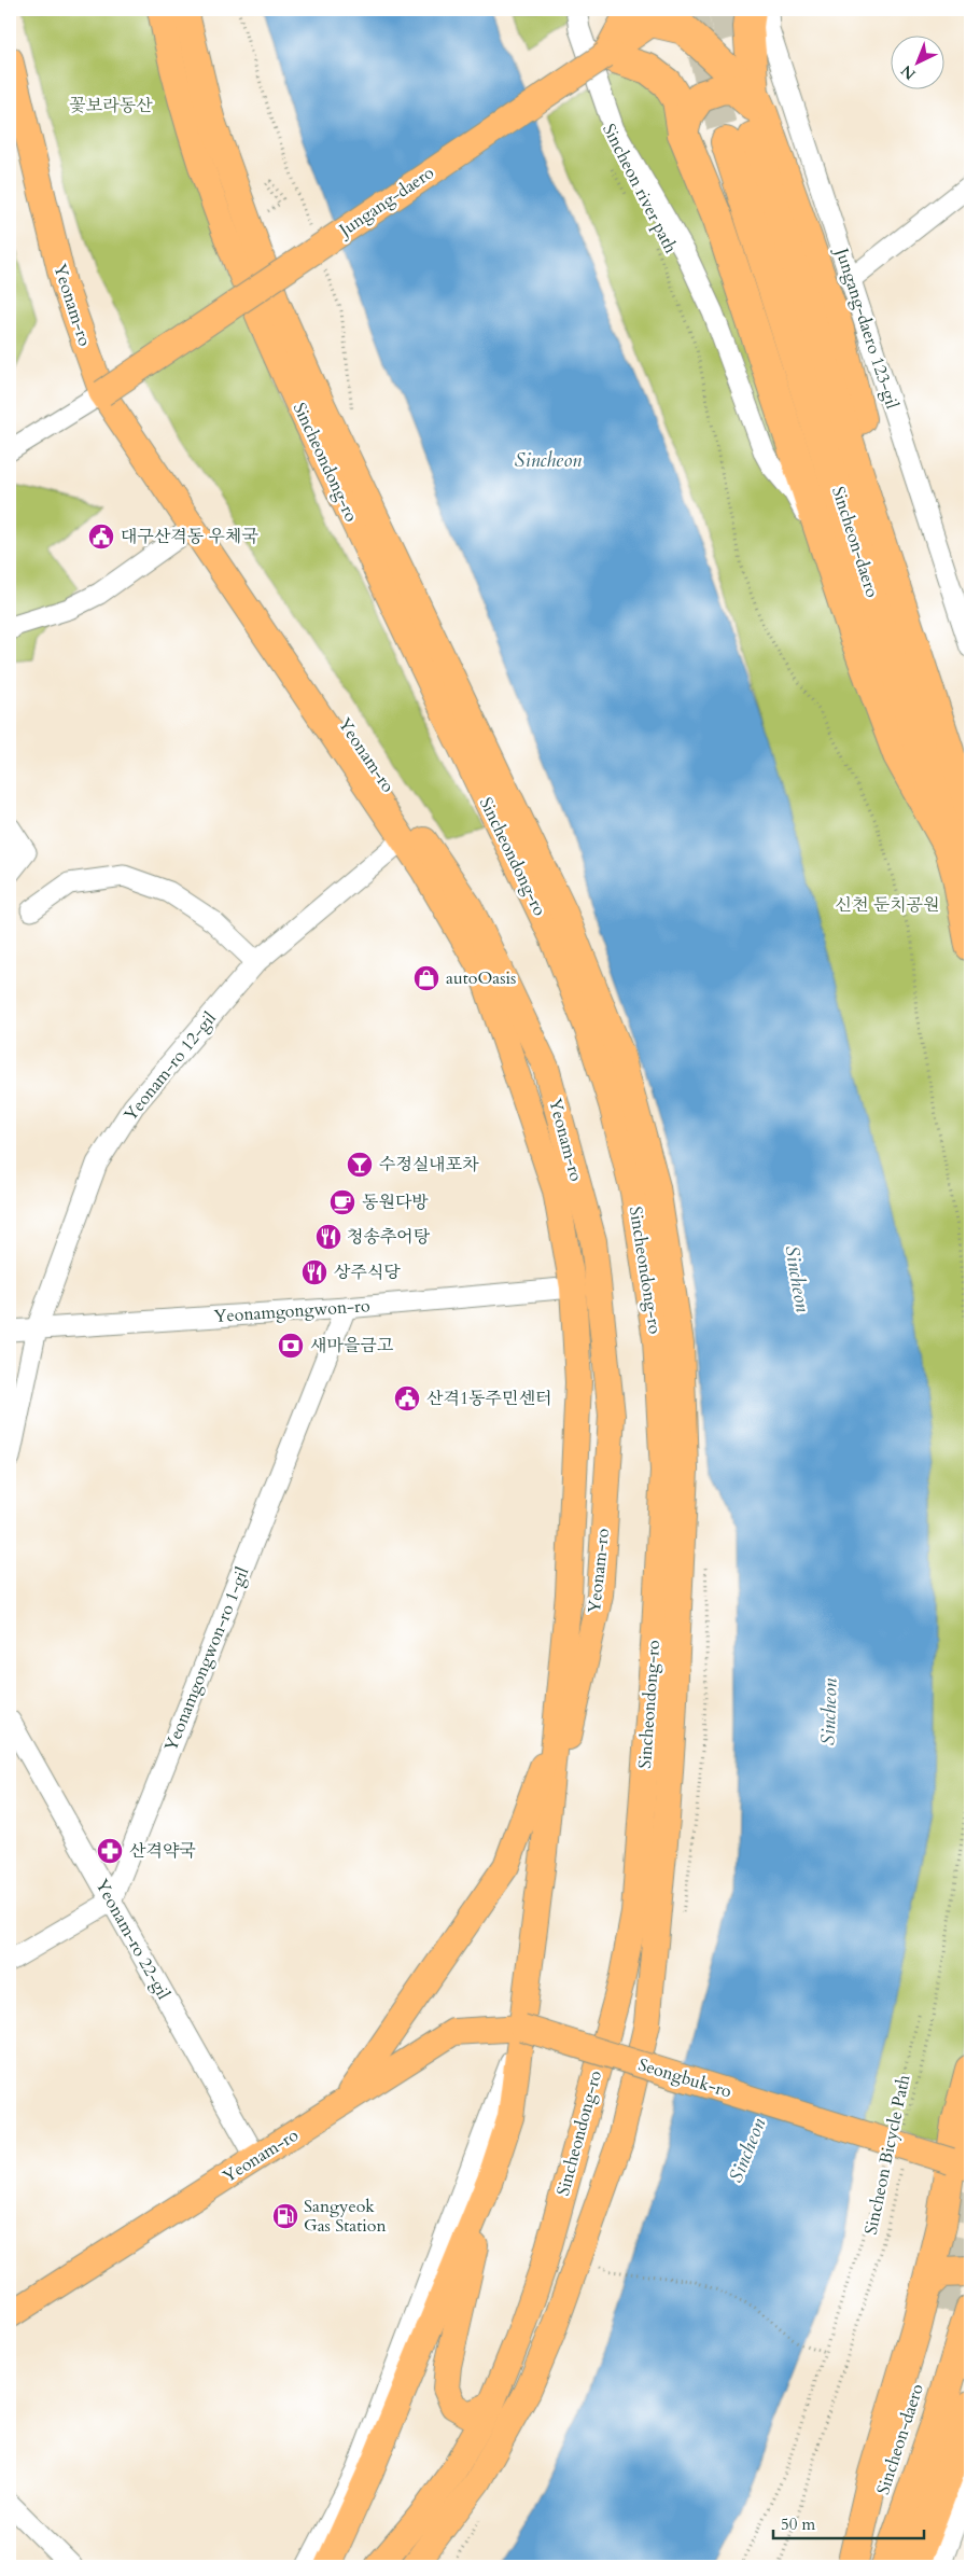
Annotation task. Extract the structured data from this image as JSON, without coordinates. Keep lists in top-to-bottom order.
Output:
{
  "streets": {
    "highway": ["Sincheon-daero"],
    "main road": [
      "Jungang-daero",
      "Yeonam-ro",
      "Sincheondong-ro",
      "Seongbuk-ro"
    ],
    "street": [
      "Jungang-daero 123-gil",
      "Yeonam-ro 12-gil",
      "Yeonamgongwon-ro",
      "Yeonamgongwon-ro 1-gil",
      "Yeonam-ro 22-gil"
    ],
    "path": ["Sincheon river path", "Sincheon Bicycle Path"]
  },
  "crossings": [
    ["Jungang-daero", "Yeonam-ro"],
    ["Yeonam-ro", "Yeonam-ro 12-gil"],
    ["Yeonam-ro", "Yeonamgongwon-ro"],
    ["Yeonam-ro", "Yeonam-ro 22-gil"],
    ["Yeonam-ro", "Seongbuk-ro"],
    ["Yeonam-ro 12-gil", "Yeonamgongwon-ro"],
    ["Yeonamgongwon-ro", "Yeonamgongwon-ro 1-gil"],
    ["Yeonamgongwon-ro 1-gil", "Yeonam-ro 22-gil"]
  ],
  "water": ["Sincheon"],
  "parks": ["꽃보라동산", "신천 둔치공원"],
  "places": {
    "public building": ["대구산격동 우체국", "산격1동주민센터"],
    "shop": ["autoOasis"],
    "bar": ["수정실내포차"],
    "cafe": ["동원다방"],
    "restaurant": ["청송추어탕", "상주식당"],
    "bank": ["새마을금고"],
    "pharmacy": ["산격약국"],
    "fuel station": ["Sangyeok Gas Station"]
  },
  "scale_bar": "50 m",
  "north": "bottom left"
}
